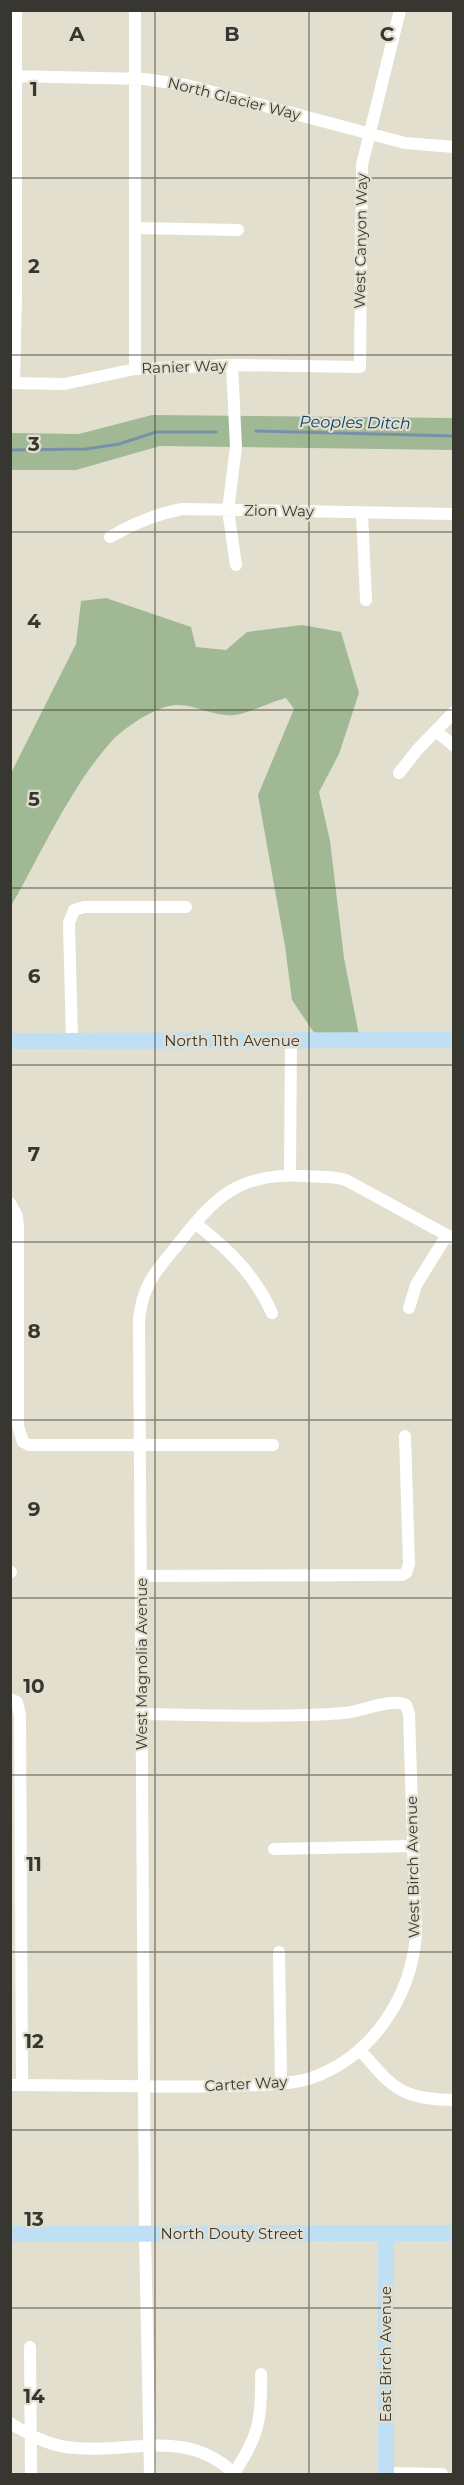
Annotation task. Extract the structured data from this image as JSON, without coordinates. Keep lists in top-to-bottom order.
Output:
{
  "streets": {
    "street": [
      "North Glacier Way",
      "West Canyon Way",
      "Ranier Way",
      "Zion Way",
      "North 11th Avenue",
      "West Magnolia Avenue",
      "West Birch Avenue",
      "Carter Way",
      "North Douty Street",
      "East Birch Avenue"
    ]
  },
  "crossings": [
    ["North Glacier Way", "West Canyon Way"],
    ["West Canyon Way", "Ranier Way"],
    ["West Magnolia Avenue", "West Birch Avenue"],
    ["West Magnolia Avenue", "Carter Way"],
    ["West Magnolia Avenue", "North Douty Street"],
    ["West Birch Avenue", "Carter Way"],
    ["North Douty Street", "East Birch Avenue"]
  ],
  "water": ["Peoples Ditch"],
  "grid": {
    "columns": ["A", "B", "C"],
    "rows": [
      "1",
      "2",
      "3",
      "4",
      "5",
      "6",
      "7",
      "8",
      "9",
      "10",
      "11",
      "12",
      "13",
      "14"
    ]
  }
}
